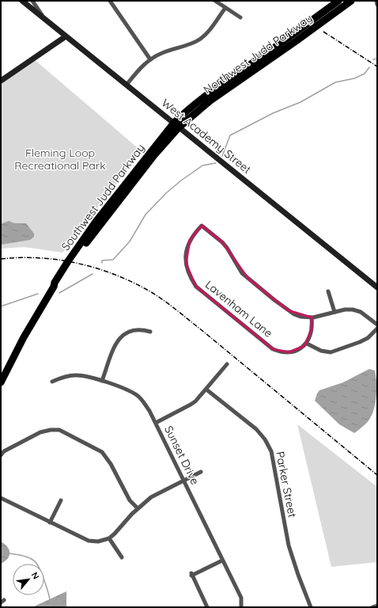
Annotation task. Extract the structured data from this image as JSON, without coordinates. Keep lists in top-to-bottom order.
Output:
{
  "streets": {
    "highway": ["Northwest Judd Parkway", "Southwest Judd Parkway"],
    "main road": ["West Academy Street"],
    "street": ["Lavenham Lane", "Sunset Drive", "Parker Street"]
  },
  "crossings": [
    ["Northwest Judd Parkway", "West Academy Street"],
    ["Northwest Judd Parkway", "Southwest Judd Parkway"],
    ["West Academy Street", "Southwest Judd Parkway"]
  ],
  "parks": ["Fleming Loop Recreational Park"],
  "north": "top right"
}
